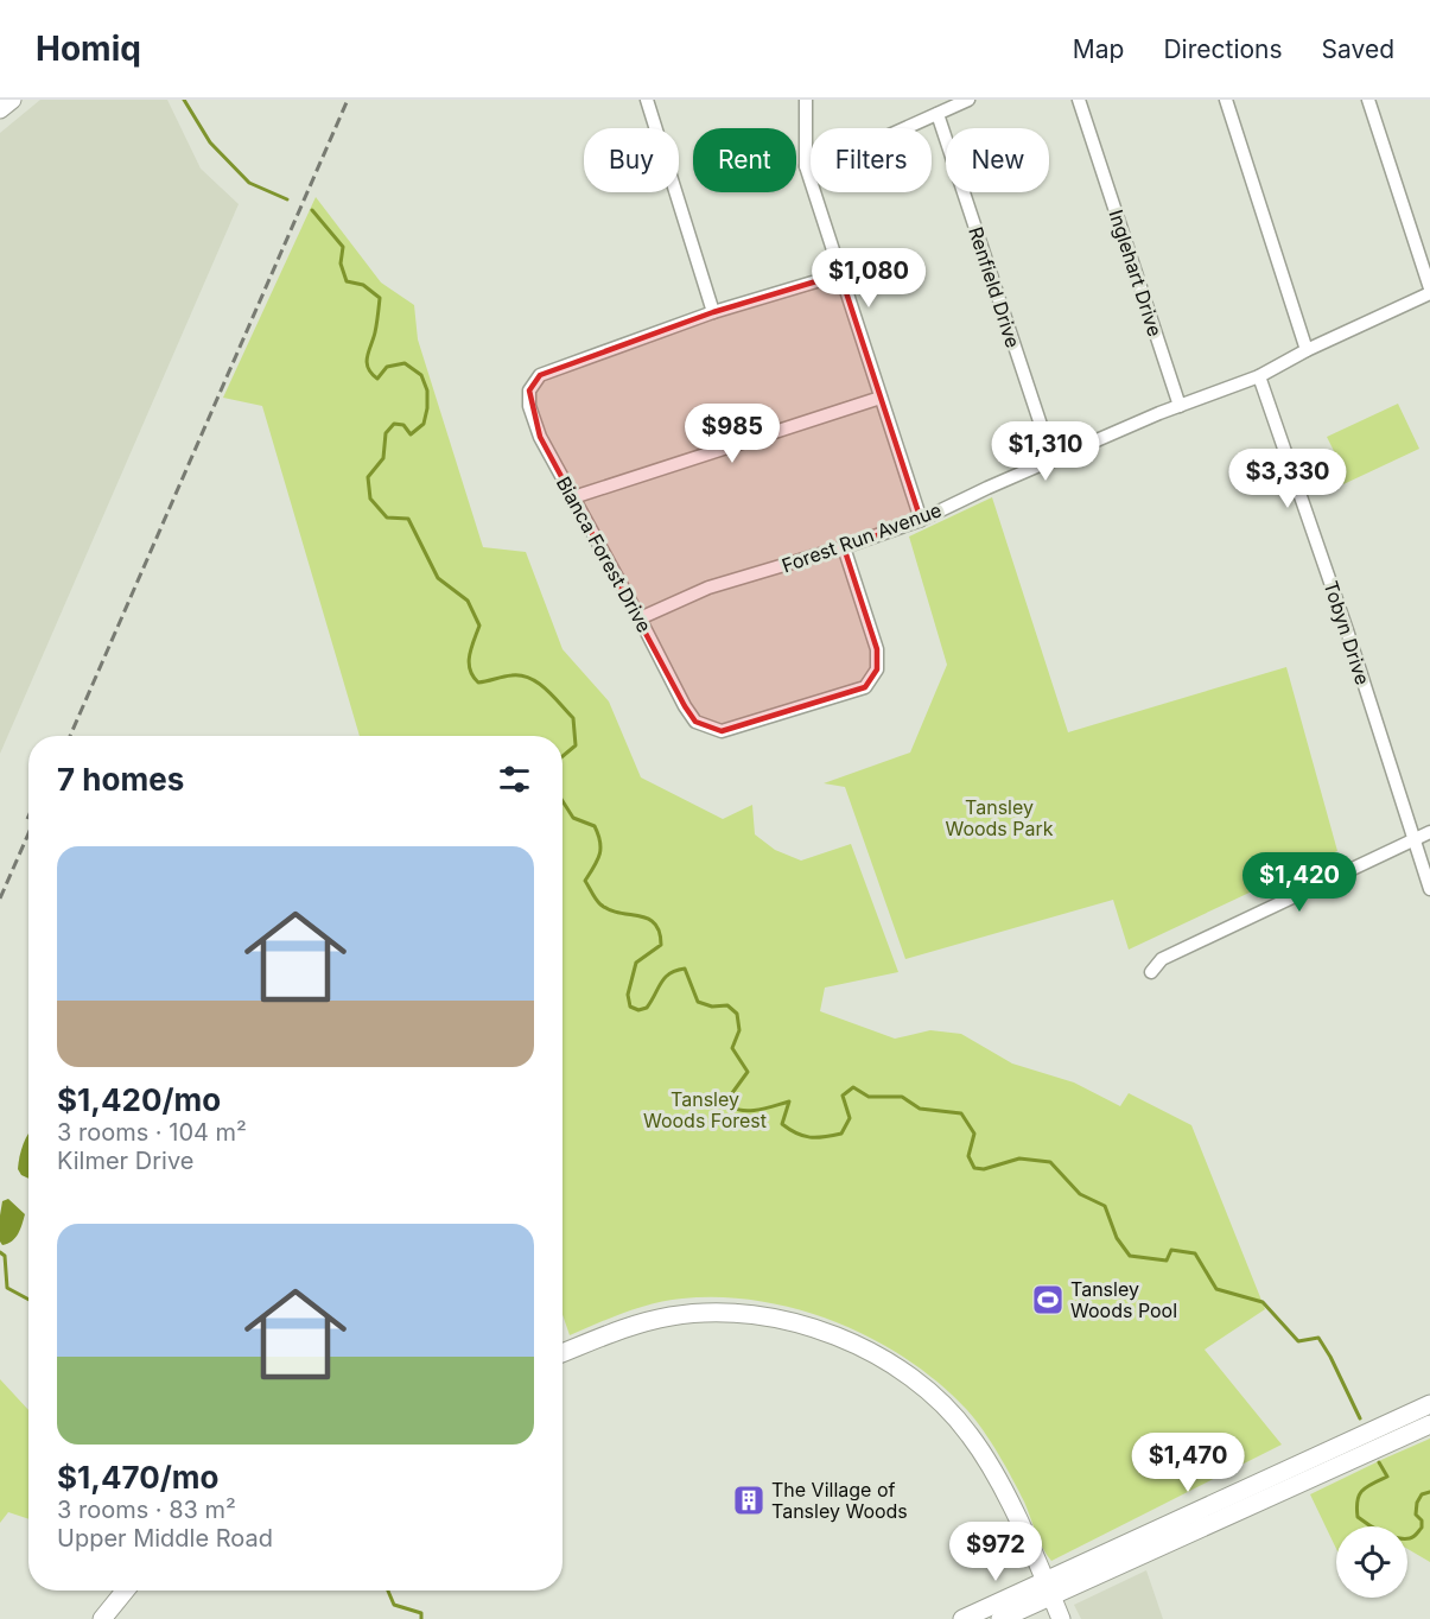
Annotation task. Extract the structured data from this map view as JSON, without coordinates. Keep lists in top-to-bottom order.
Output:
{
  "streets": {
    "street": [
      "Inglehart Drive",
      "Renfield Drive",
      "Forest Run Avenue",
      "Bianca Forest Drive",
      "Tobyn Drive"
    ]
  },
  "crossings": [
    ["Inglehart Drive", "Forest Run Avenue"],
    ["Renfield Drive", "Forest Run Avenue"],
    ["Forest Run Avenue", "Bianca Forest Drive"],
    ["Forest Run Avenue", "Tobyn Drive"]
  ],
  "parks": ["Tansley Woods Park", "Tansley Woods Forest"],
  "places": {
    "sports": ["Tansley Woods Pool"],
    "building": ["The Village of Tansley Woods"]
  },
  "page": {
    "header": "Homiq",
    "nav": ["Map", "Directions", "Saved"],
    "chip": [
      "Buy",
      "Rent",
      "Filters",
      "New"
    ],
    "price": [
      "$1,080",
      "$985",
      "$1,310",
      "$3,330",
      "$1,420",
      "$1,470",
      "$972"
    ],
    "heading": "7 homes",
    "list": [
      {
        "name": "$1,420/mo",
        "note": "3 rooms · 104 m² · Kilmer Drive"
      },
      {
        "name": "$1,470/mo",
        "note": "3 rooms · 83 m² · Upper Middle Road"
      }
    ]
  }
}
